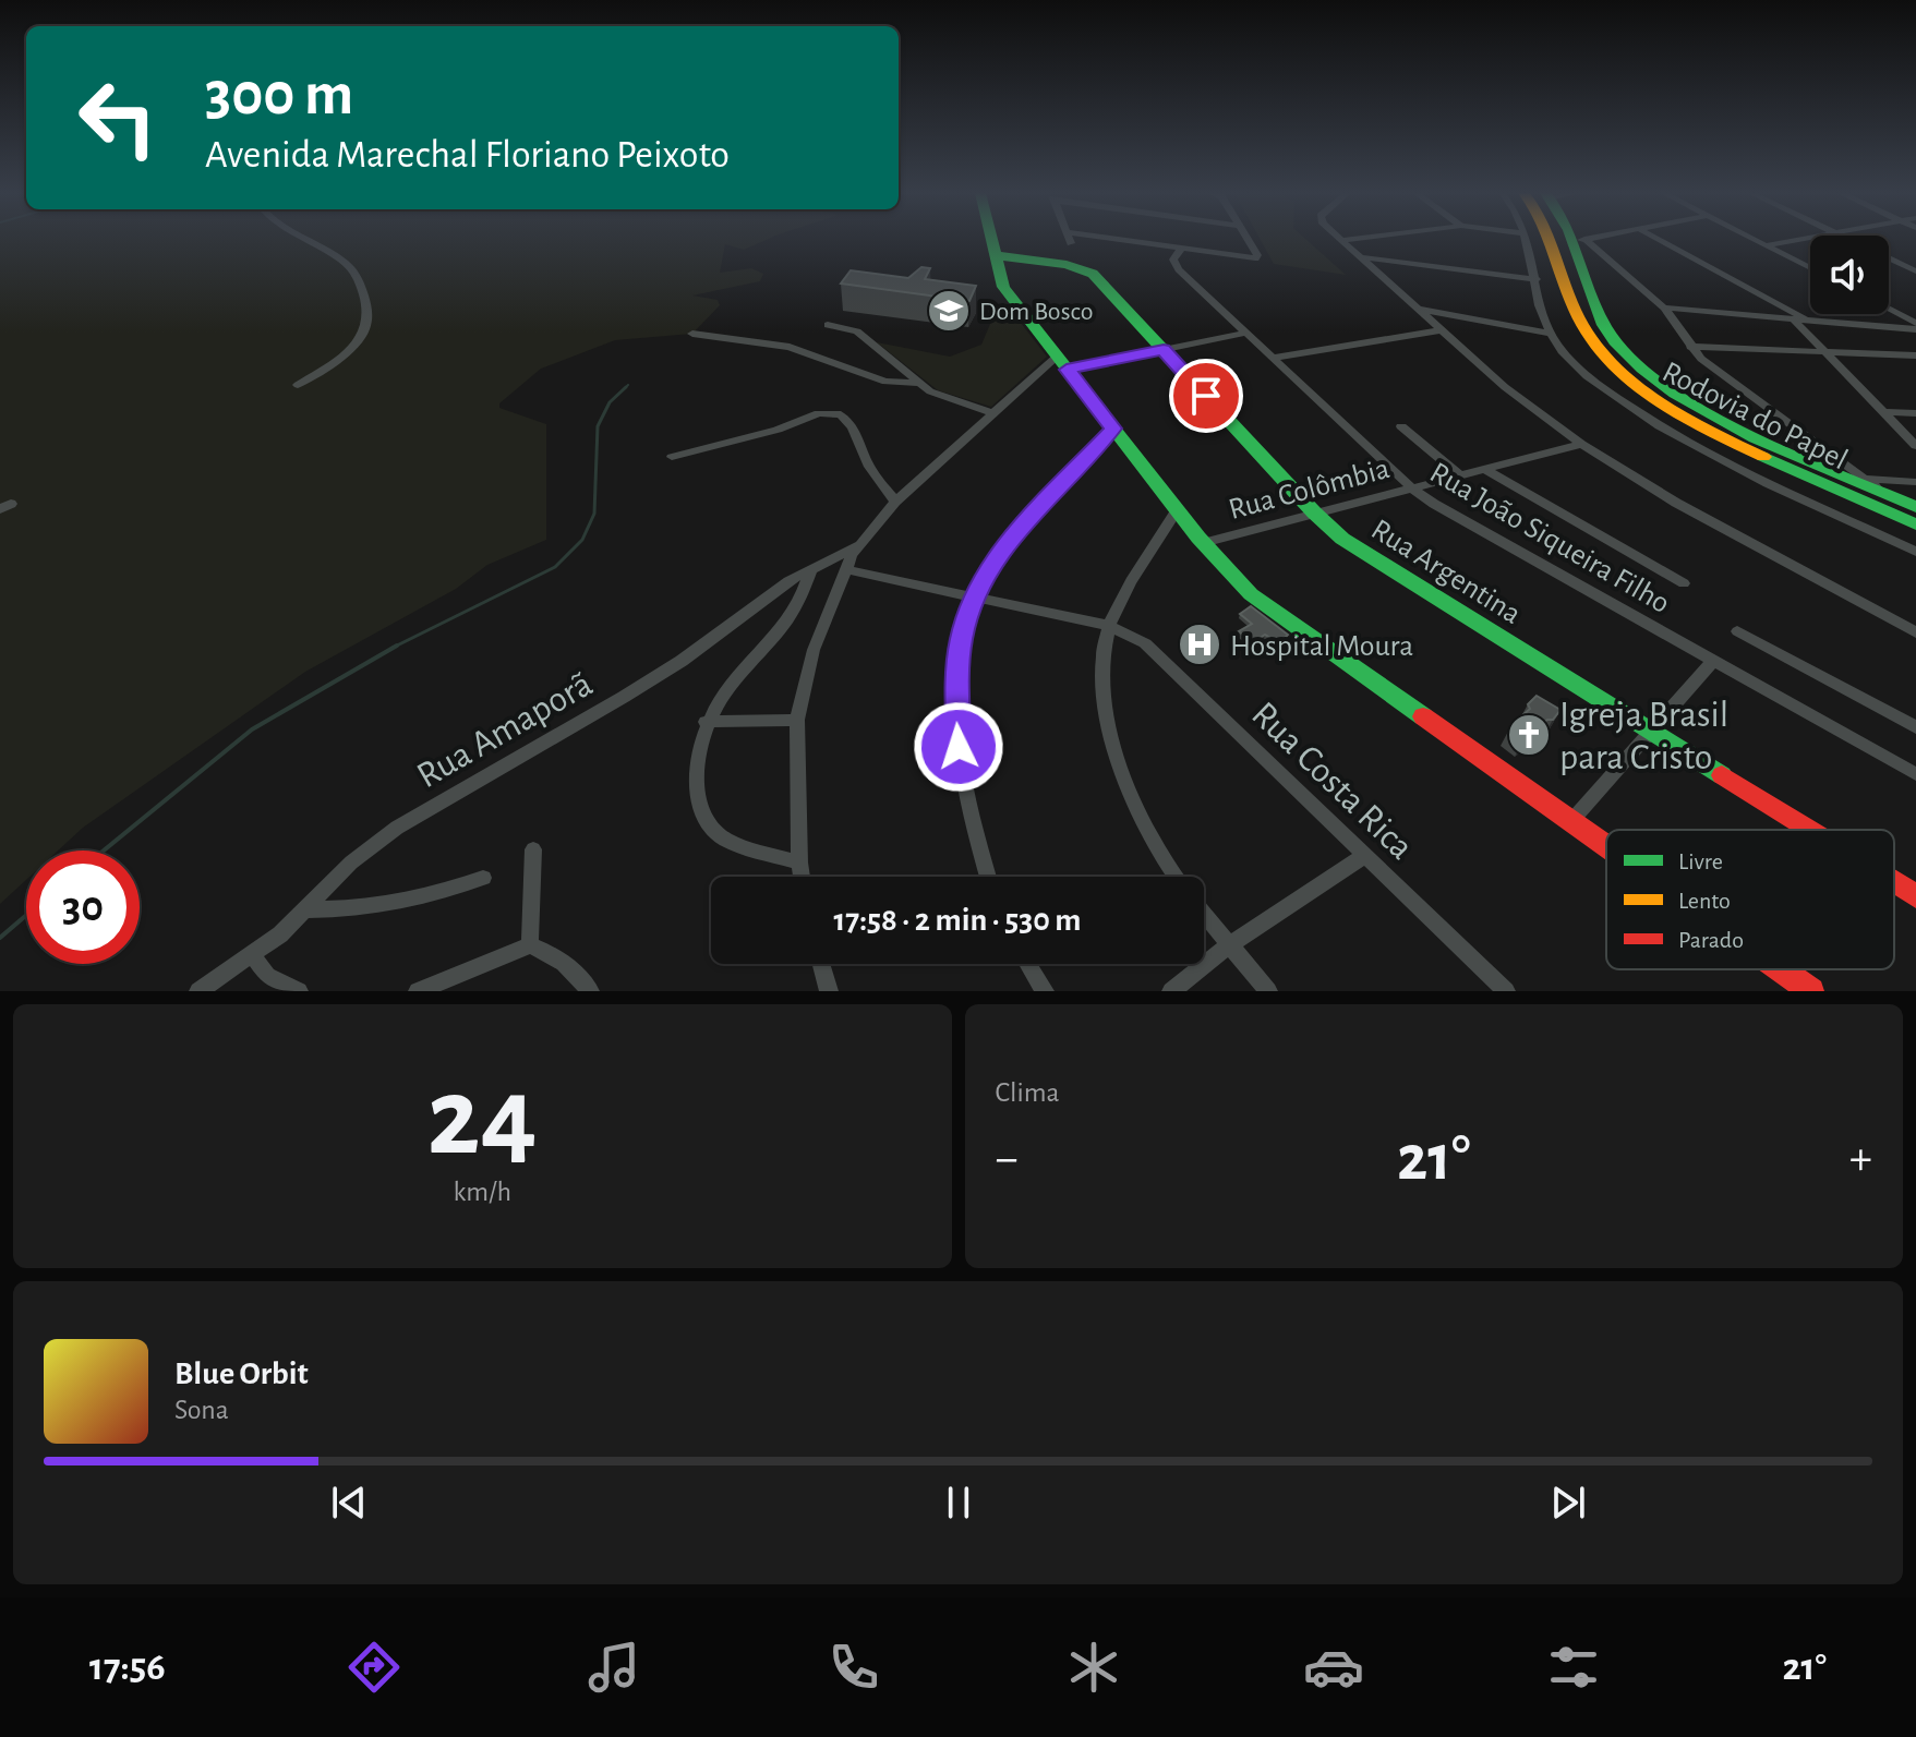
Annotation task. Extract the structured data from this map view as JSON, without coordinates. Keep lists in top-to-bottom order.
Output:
{
  "streets": {
    "main road": ["Rodovia do Papel", "Rua Argentina"],
    "street": [
      "Rua Colômbia",
      "Rua João Siqueira Filho",
      "Rua Amaporã",
      "Rua Costa Rica"
    ]
  },
  "crossings": [
    ["Rua Colômbia", "Rua João Siqueira Filho"],
    ["Rua Colômbia", "Rua Argentina"]
  ],
  "places": {
    "school or university": ["Dom Bosco"],
    "hospital": ["Hospital Moura"],
    "church": ["Igreja Brasil para Cristo"]
  },
  "legend": ["Livre", "Lento", "Parado"],
  "page": {
    "turn": ["300 m", "Avenida Marechal Floriano Peixoto"],
    "limit": "30",
    "trip": "17:58 · 2 min · 530 m",
    "tile": [
      ["24", "km/h"],
      "Clima"
    ],
    "heat": ["−", "21°", "+"],
    "song": ["Blue Orbit", "Sona"],
    "tabs": ["17:56", "21°"]
  }
}
